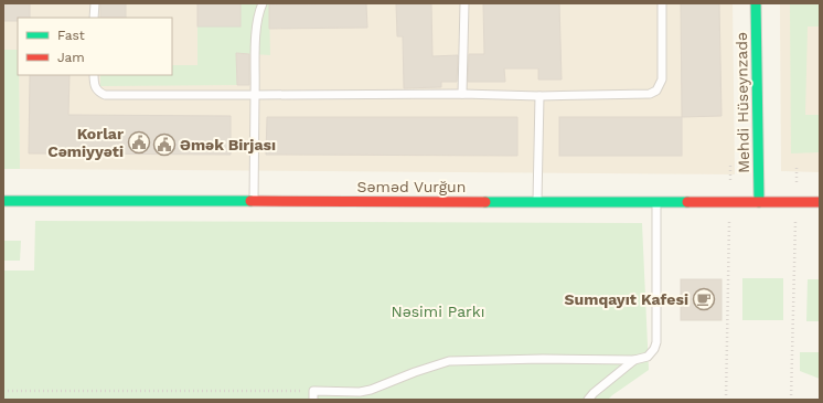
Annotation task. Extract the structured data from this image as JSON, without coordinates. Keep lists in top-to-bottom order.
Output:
{
  "streets": {
    "main road": ["Mehdi Hüseynzadə", "Səməd Vurğun"]
  },
  "crossings": [
    ["Mehdi Hüseynzadə", "Səməd Vurğun"]
  ],
  "parks": ["Nəsimi Parkı"],
  "places": {
    "public building": ["Korlar Cəmiyyəti", "Əmək Birjası"],
    "cafe": ["Sumqayıt Kafesi"]
  },
  "legend": ["Fast", "Jam"]
}
